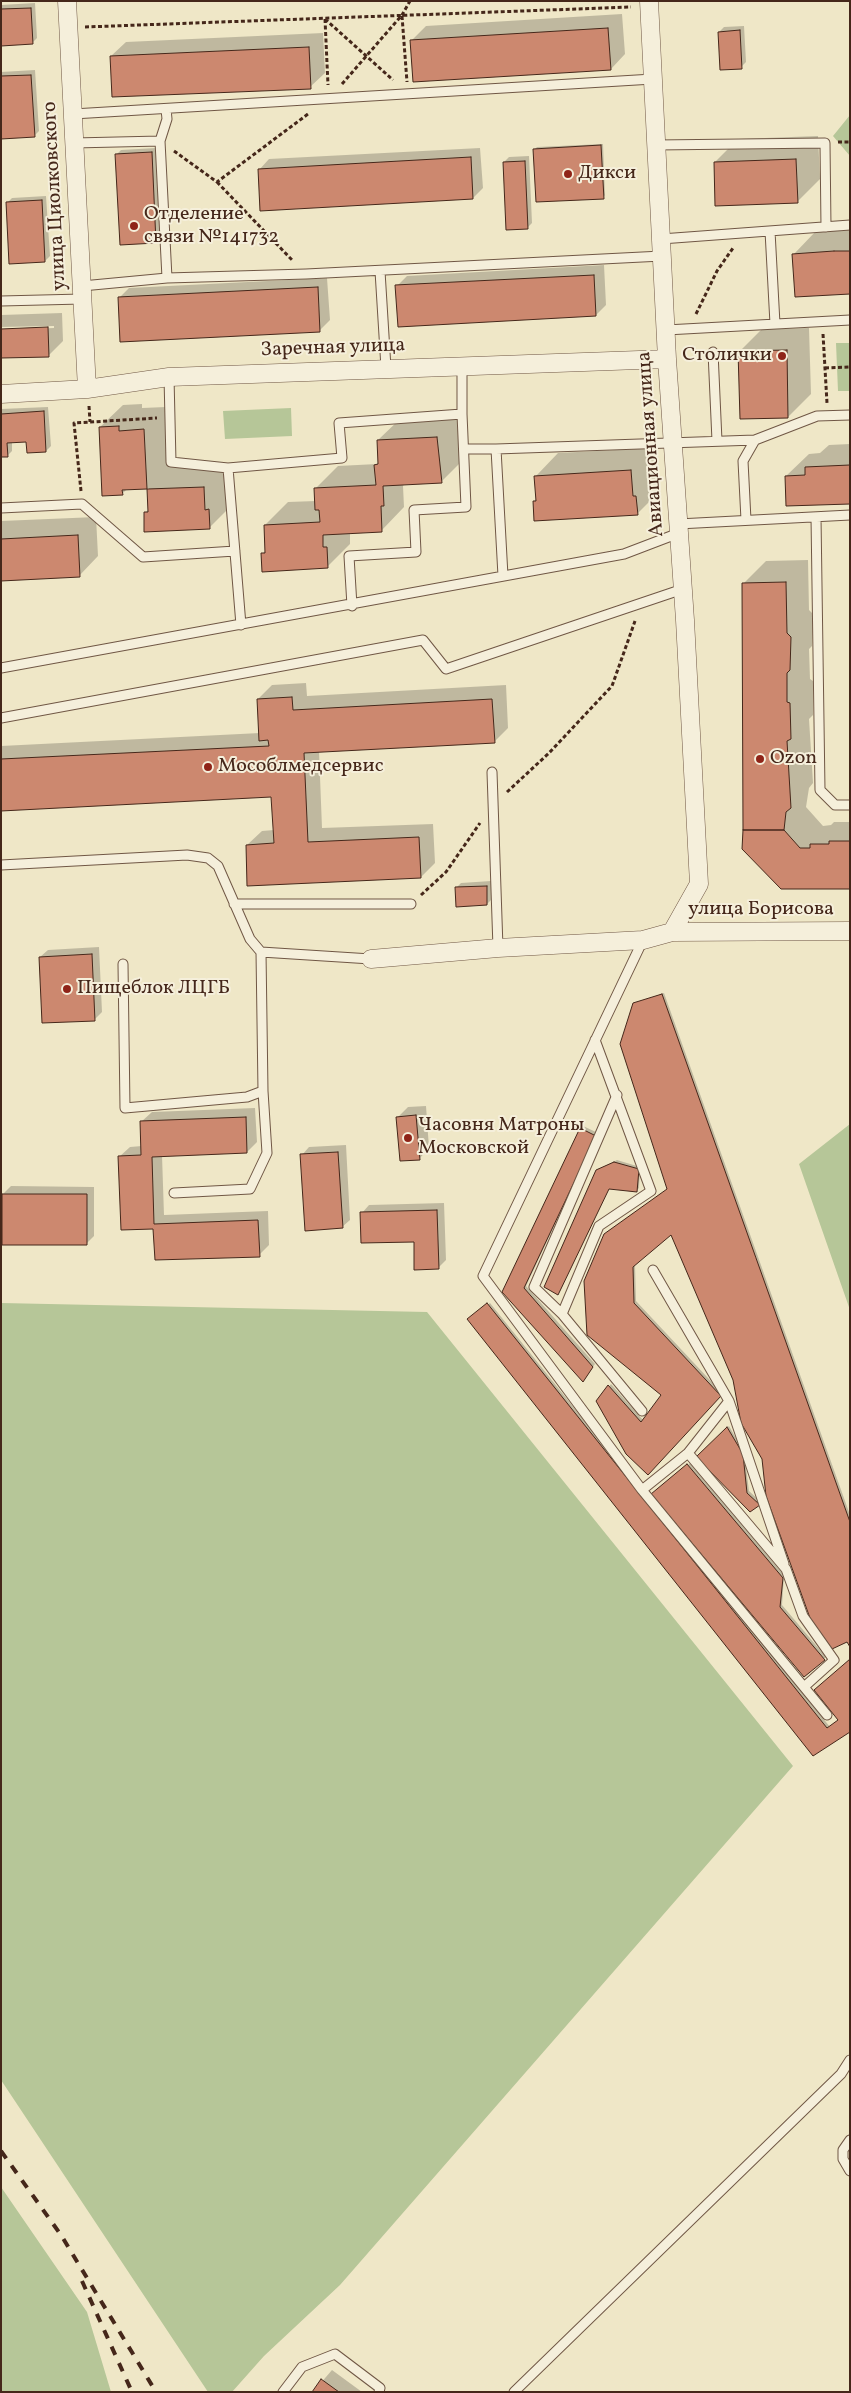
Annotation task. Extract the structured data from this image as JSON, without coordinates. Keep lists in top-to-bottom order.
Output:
{
  "streets": {
    "street": [
      "улица Циолковского",
      "Заречная улица",
      "Авиационная улица",
      "улица Борисова"
    ]
  },
  "crossings": [
    ["улица Циолковского", "Заречная улица"],
    ["Заречная улица", "Авиационная улица"],
    ["Авиационная улица", "улица Борисова"]
  ],
  "places": [
    "Дикси",
    "Отделение связи №141732",
    "Столички",
    "Ozon",
    "Мособлмедсервис",
    "Пищеблок ЛЦГБ",
    "Часовня Матроны Московской"
  ]
}
